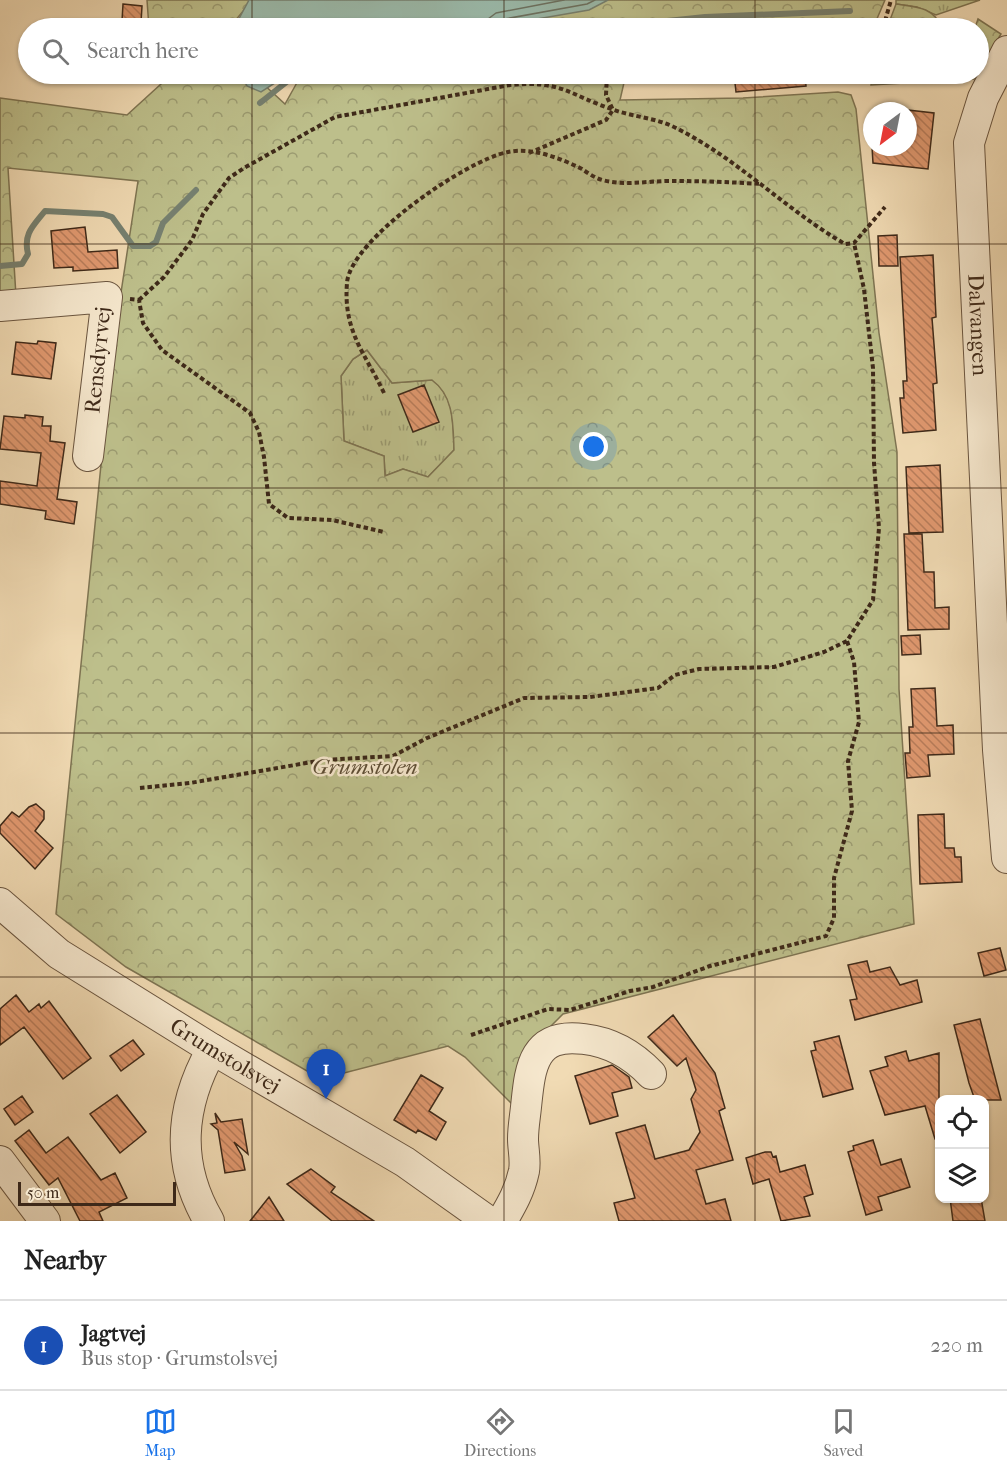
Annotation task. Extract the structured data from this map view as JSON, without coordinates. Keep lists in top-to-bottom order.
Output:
{
  "streets": {
    "street": ["Dalvangen", "Rensdyrvej", "Grumstolsvej"]
  },
  "parks": ["Grumstolen"],
  "scale_bar": "50 m",
  "north": "bottom left",
  "page": {
    "search": "Search here",
    "pins": "1",
    "scale": "50 m",
    "heading": "Nearby",
    "list": [
      {
        "mark": "1",
        "name": "Jagtvej",
        "note": "Bus stop · Grumstolsvej",
        "value": "220 m"
      }
    ],
    "nav": ["Map", "Directions", "Saved"]
  }
}
